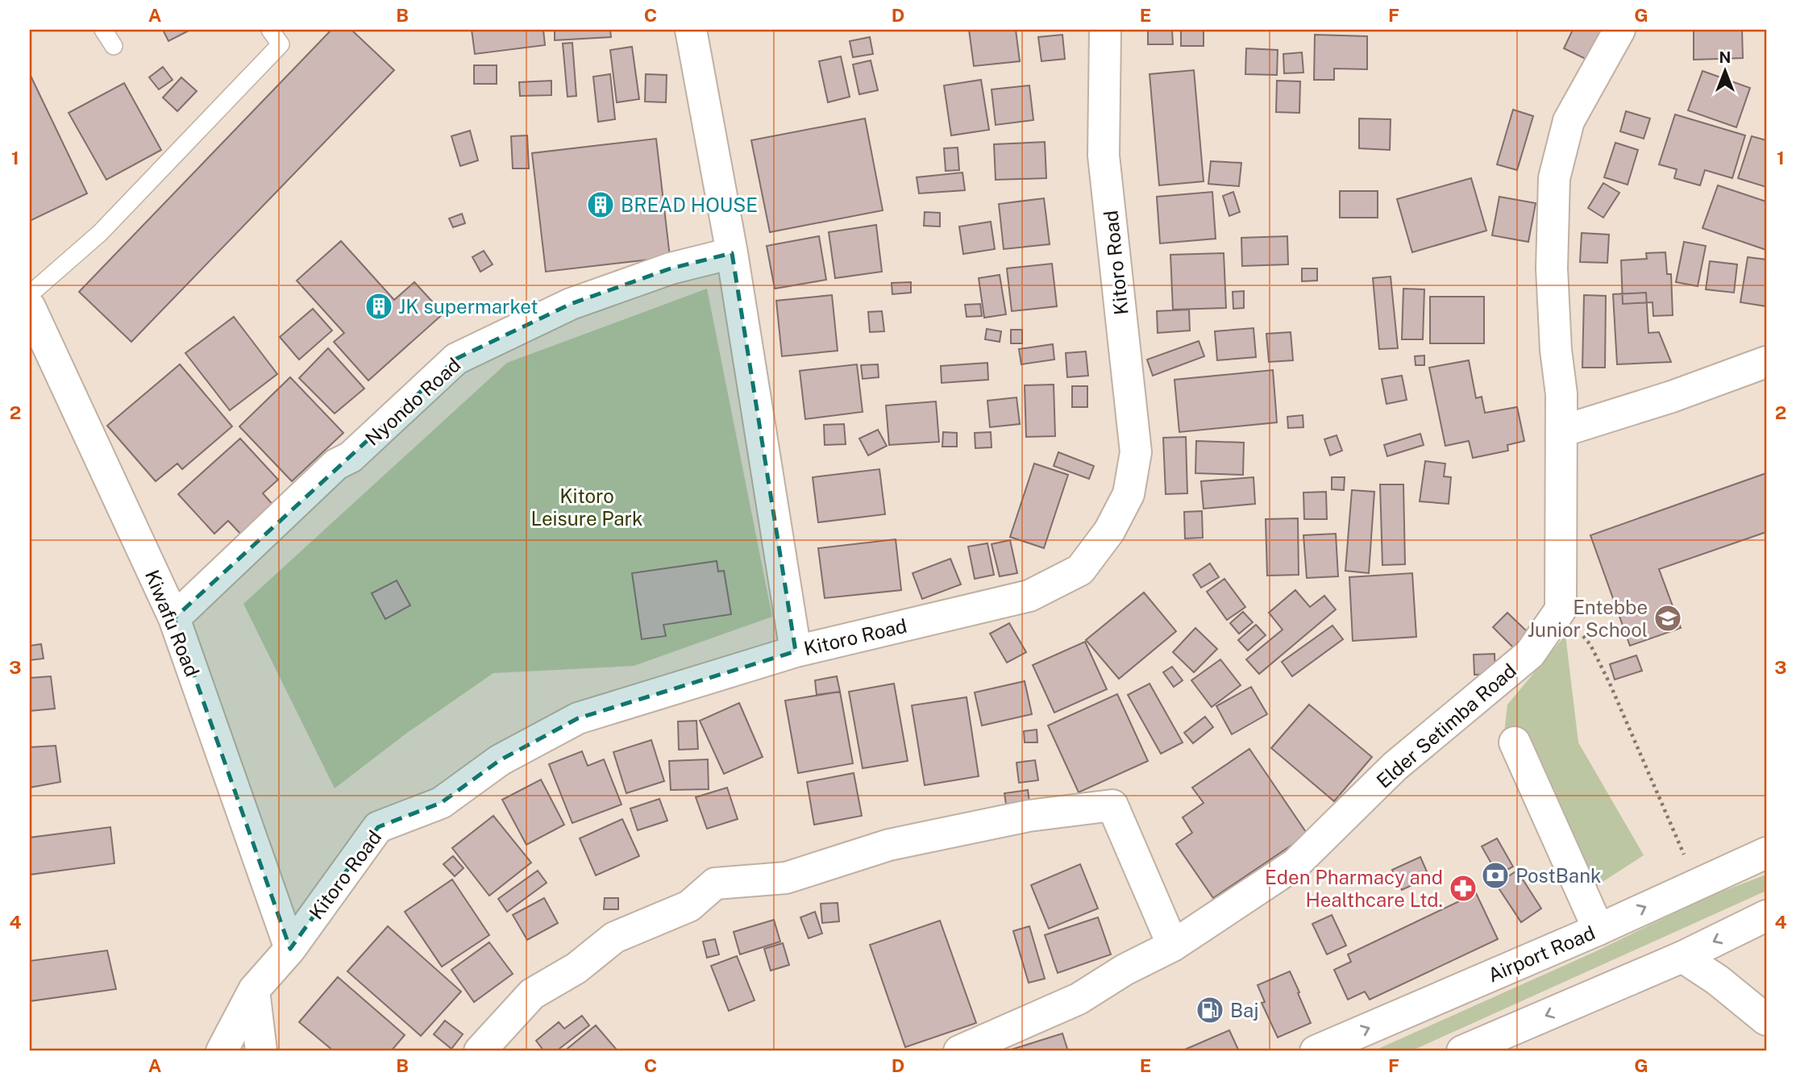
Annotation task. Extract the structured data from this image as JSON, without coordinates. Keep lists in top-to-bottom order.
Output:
{
  "streets": {
    "main road": [
      "Kitoro Road",
      "Nyondo Road",
      "Kiwafu Road",
      "Elder Setimba Road",
      "Airport Road"
    ]
  },
  "crossings": [
    ["Kitoro Road", "Kiwafu Road"],
    ["Nyondo Road", "Kiwafu Road"]
  ],
  "parks": ["Kitoro Leisure Park"],
  "places": {
    "building": ["BREAD HOUSE", "JK supermarket"],
    "school or university": ["Entebbe Junior School"],
    "bank": ["PostBank"],
    "pharmacy": ["Eden Pharmacy and Healthcare Ltd."],
    "fuel station": ["Baj"]
  },
  "north": "top",
  "grid": {
    "columns": [
      "A",
      "B",
      "C",
      "D",
      "E",
      "F",
      "G"
    ],
    "rows": [
      "1",
      "2",
      "3",
      "4"
    ]
  }
}
